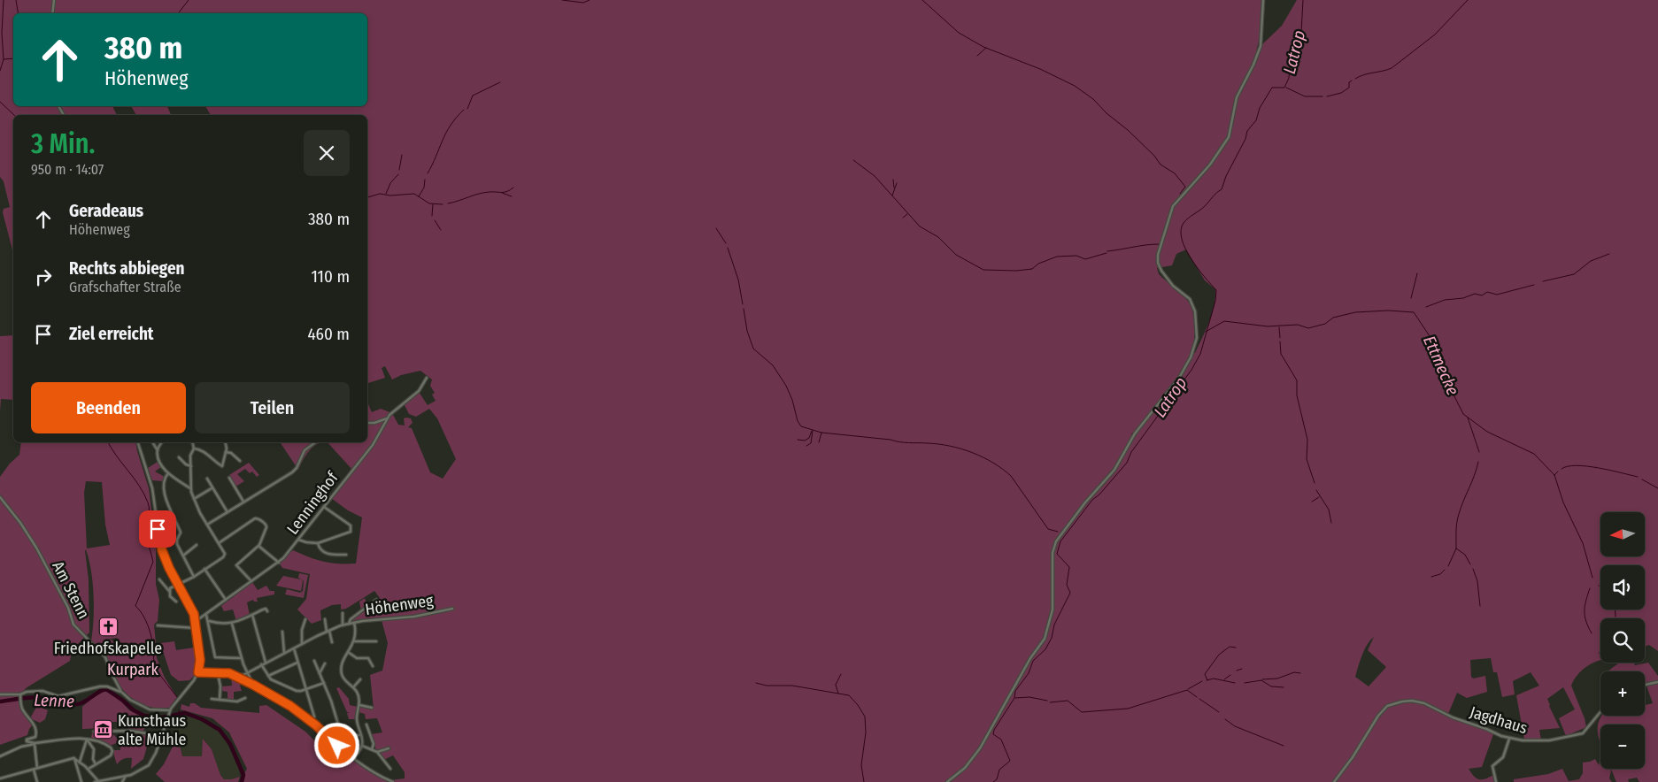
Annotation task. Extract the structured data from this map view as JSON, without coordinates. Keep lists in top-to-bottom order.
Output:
{
  "streets": {
    "street": [
      "Lenninghof",
      "Am Stenn",
      "Höhenweg",
      "Jagdhaus"
    ]
  },
  "water": ["Latrop", "Ettmecke", "Lenne"],
  "parks": ["Kurpark"],
  "places": {
    "church": ["Friedhofskapelle"],
    "museum": ["Kunsthaus alte Mühle"]
  },
  "north": "left",
  "page": {
    "turn": ["380 m", "Höhenweg"],
    "heading": ["3 Min.", "950 m · 14:07"],
    "list": [
      {
        "name": "Geradeaus",
        "note": "Höhenweg",
        "value": "380 m"
      },
      {
        "name": "Rechts abbiegen",
        "note": "Grafschafter Straße",
        "value": "110 m"
      },
      {
        "name": "Ziel erreicht",
        "value": "460 m"
      }
    ],
    "buttons": ["Beenden", "Teilen"],
    "map_buttons": ["+", "−"]
  }
}
